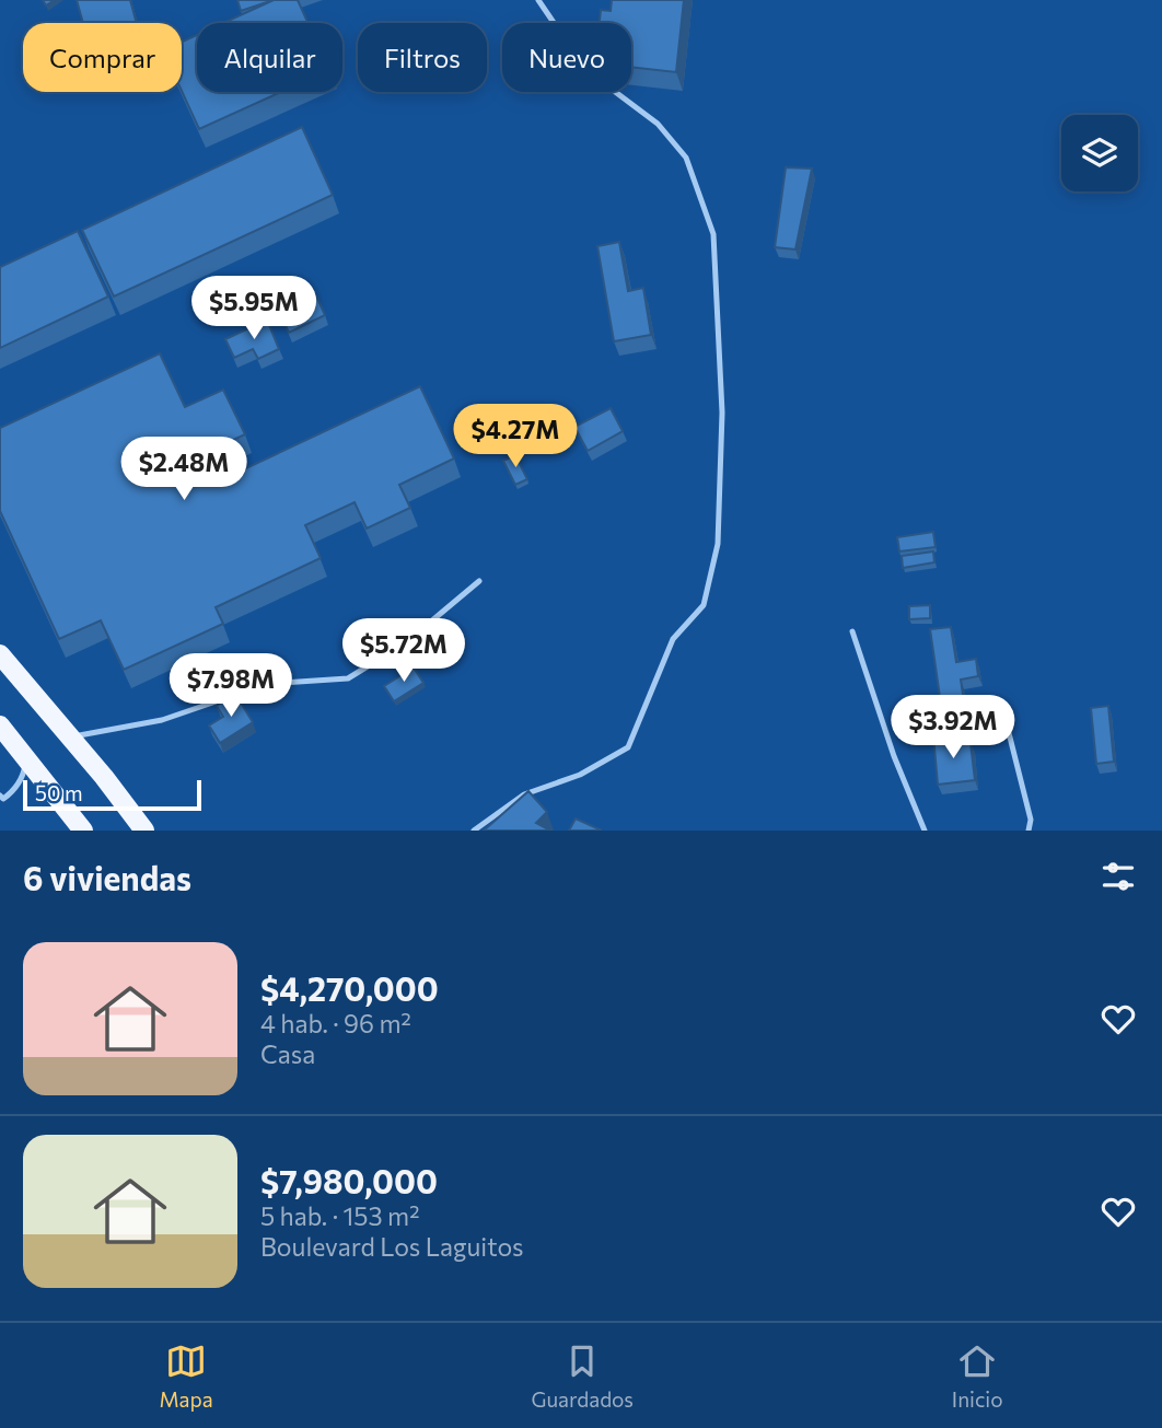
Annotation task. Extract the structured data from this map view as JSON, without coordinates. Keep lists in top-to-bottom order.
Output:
{
  "scale_bar": "50 m",
  "page": {
    "chip": [
      "Comprar",
      "Alquilar",
      "Filtros",
      "Nuevo"
    ],
    "price": [
      "$5.95M",
      "$4.27M",
      "$2.48M",
      "$5.72M",
      "$7.98M",
      "$3.92M"
    ],
    "scale": "50 m",
    "heading": "6 viviendas",
    "list": [
      {
        "name": "$4,270,000",
        "note": "4 hab. · 96 m² · Casa"
      },
      {
        "name": "$7,980,000",
        "note": "5 hab. · 153 m² · Boulevard Los Laguitos"
      }
    ],
    "tabs": ["Mapa", "Guardados", "Inicio"]
  }
}
